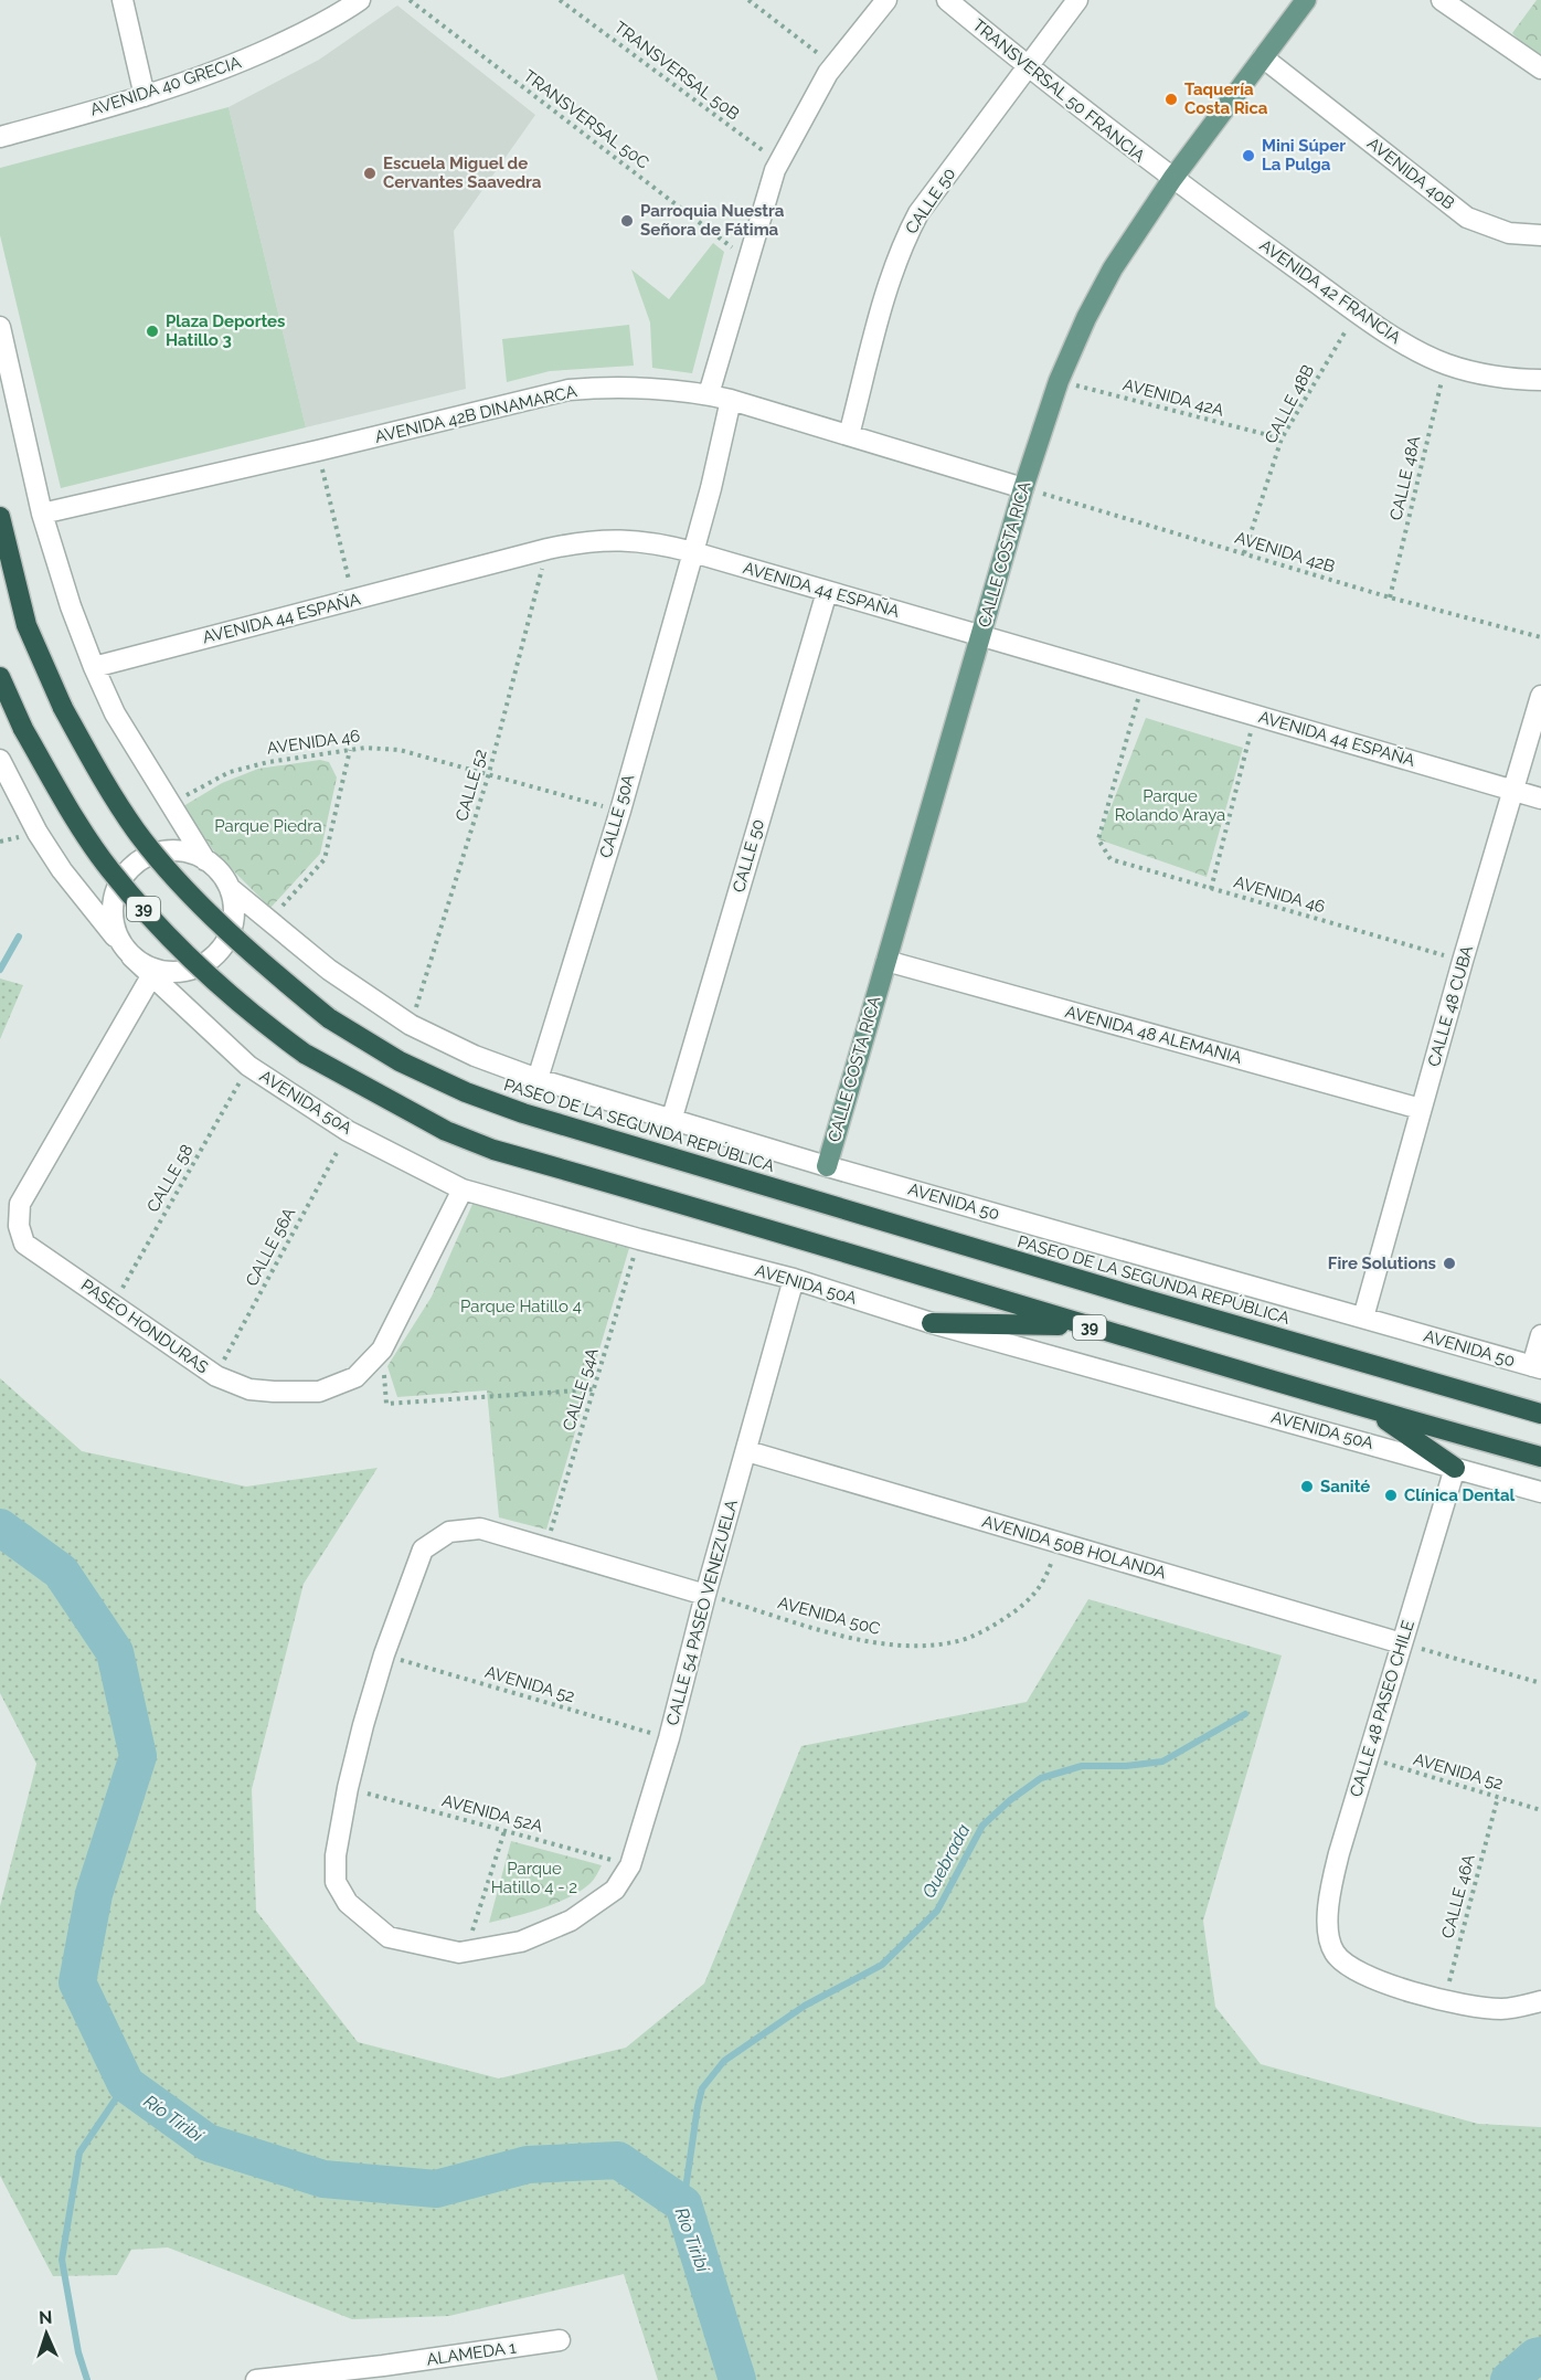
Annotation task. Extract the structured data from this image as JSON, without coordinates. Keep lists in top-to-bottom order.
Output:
{
  "streets": {
    "highway": ["39", "PASEO DE LA SEGUNDA REPÚBLICA"],
    "main road": ["CALLE COSTA RICA"],
    "street": [
      "AVENIDA 40 GRECIA",
      "TRANSVERSAL 50 FRANCIA",
      "AVENIDA 40B",
      "CALLE 50",
      "AVENIDA 42 FRANCIA",
      "AVENIDA 42B DINAMARCA",
      "AVENIDA 44 ESPAÑA",
      "CALLE 50A",
      "CALLE 48 CUBA",
      "AVENIDA 48 ALEMANIA",
      "AVENIDA 50A",
      "AVENIDA 50",
      "PASEO HONDURAS",
      "AVENIDA 50B HOLANDA",
      "CALLE 54 PASEO VENEZUELA",
      "CALLE 48 PASEO CHILE",
      "ALAMEDA 1"
    ],
    "path": [
      "TRANSVERSAL 50B",
      "TRANSVERSAL 50C",
      "AVENIDA 42A",
      "CALLE 48B",
      "CALLE 48A",
      "AVENIDA 42B",
      "AVENIDA 46",
      "CALLE 52",
      "CALLE 58",
      "CALLE 56A",
      "CALLE 54A",
      "AVENIDA 50C",
      "AVENIDA 52",
      "AVENIDA 52A",
      "CALLE 46A"
    ]
  },
  "crossings": [
    ["TRANSVERSAL 50 FRANCIA", "CALLE 50"],
    ["TRANSVERSAL 50 FRANCIA", "AVENIDA 42 FRANCIA"],
    ["TRANSVERSAL 50 FRANCIA", "CALLE COSTA RICA"],
    ["AVENIDA 40B", "CALLE COSTA RICA"],
    ["CALLE 50", "AVENIDA 42B DINAMARCA"],
    ["CALLE 50", "AVENIDA 44 ESPAÑA"],
    ["CALLE 50", "AVENIDA 50"],
    ["AVENIDA 42 FRANCIA", "CALLE 48B"],
    ["AVENIDA 42 FRANCIA", "CALLE 48A"],
    ["AVENIDA 42 FRANCIA", "CALLE COSTA RICA"],
    ["AVENIDA 42A", "CALLE 48B"],
    ["AVENIDA 42A", "CALLE COSTA RICA"],
    ["CALLE 48B", "AVENIDA 42B"],
    ["AVENIDA 42B DINAMARCA", "AVENIDA 42B"],
    ["AVENIDA 42B DINAMARCA", "CALLE COSTA RICA"],
    ["AVENIDA 42B DINAMARCA", "CALLE 50A"],
    ["CALLE 48A", "AVENIDA 42B"],
    ["AVENIDA 42B", "CALLE COSTA RICA"],
    ["CALLE COSTA RICA", "AVENIDA 44 ESPAÑA"],
    ["CALLE COSTA RICA", "AVENIDA 48 ALEMANIA"],
    ["CALLE COSTA RICA", "AVENIDA 50"],
    ["AVENIDA 44 ESPAÑA", "AVENIDA 46"],
    ["AVENIDA 44 ESPAÑA", "CALLE 52"],
    ["AVENIDA 44 ESPAÑA", "CALLE 50A"],
    ["AVENIDA 44 ESPAÑA", "CALLE 48 CUBA"],
    ["AVENIDA 46", "CALLE 52"],
    ["AVENIDA 46", "CALLE 50A"],
    ["AVENIDA 46", "CALLE 48 CUBA"],
    ["CALLE 52", "AVENIDA 50"],
    ["CALLE 50A", "AVENIDA 50"],
    ["CALLE 48 CUBA", "AVENIDA 48 ALEMANIA"],
    ["CALLE 48 CUBA", "AVENIDA 50"],
    ["AVENIDA 50A", "CALLE 58"],
    ["AVENIDA 50A", "AVENIDA 50"],
    ["AVENIDA 50A", "CALLE 56A"],
    ["AVENIDA 50A", "PASEO HONDURAS"],
    ["AVENIDA 50A", "CALLE 54A"],
    ["AVENIDA 50A", "CALLE 54 PASEO VENEZUELA"],
    ["AVENIDA 50A", "CALLE 48 PASEO CHILE"],
    ["CALLE 58", "PASEO HONDURAS"],
    ["CALLE 56A", "PASEO HONDURAS"],
    ["CALLE 54A", "CALLE 54 PASEO VENEZUELA"],
    ["AVENIDA 50B HOLANDA", "CALLE 54 PASEO VENEZUELA"],
    ["AVENIDA 50B HOLANDA", "AVENIDA 50C"],
    ["AVENIDA 50B HOLANDA", "CALLE 48 PASEO CHILE"],
    ["CALLE 54 PASEO VENEZUELA", "AVENIDA 50C"],
    ["CALLE 54 PASEO VENEZUELA", "AVENIDA 52"],
    ["CALLE 54 PASEO VENEZUELA", "AVENIDA 52A"],
    ["AVENIDA 52", "CALLE 48 PASEO CHILE"],
    ["AVENIDA 52", "CALLE 46A"],
    ["CALLE 48 PASEO CHILE", "CALLE 46A"]
  ],
  "water": ["Quebrada", "Río Tiribí"],
  "parks": [
    "Parque Rolando Araya",
    "Parque Piedra",
    "Parque Hatillo 4",
    "Parque Hatillo 4 - 2"
  ],
  "places": [
    "Taquería Costa Rica",
    "Mini Súper La Pulga",
    "Escuela Miguel de Cervantes Saavedra",
    "Parroquia Nuestra Señora de Fátima",
    "Plaza Deportes Hatillo 3",
    "Fire Solutions",
    "Sanité",
    "Clínica Dental"
  ],
  "north": "top"
}
